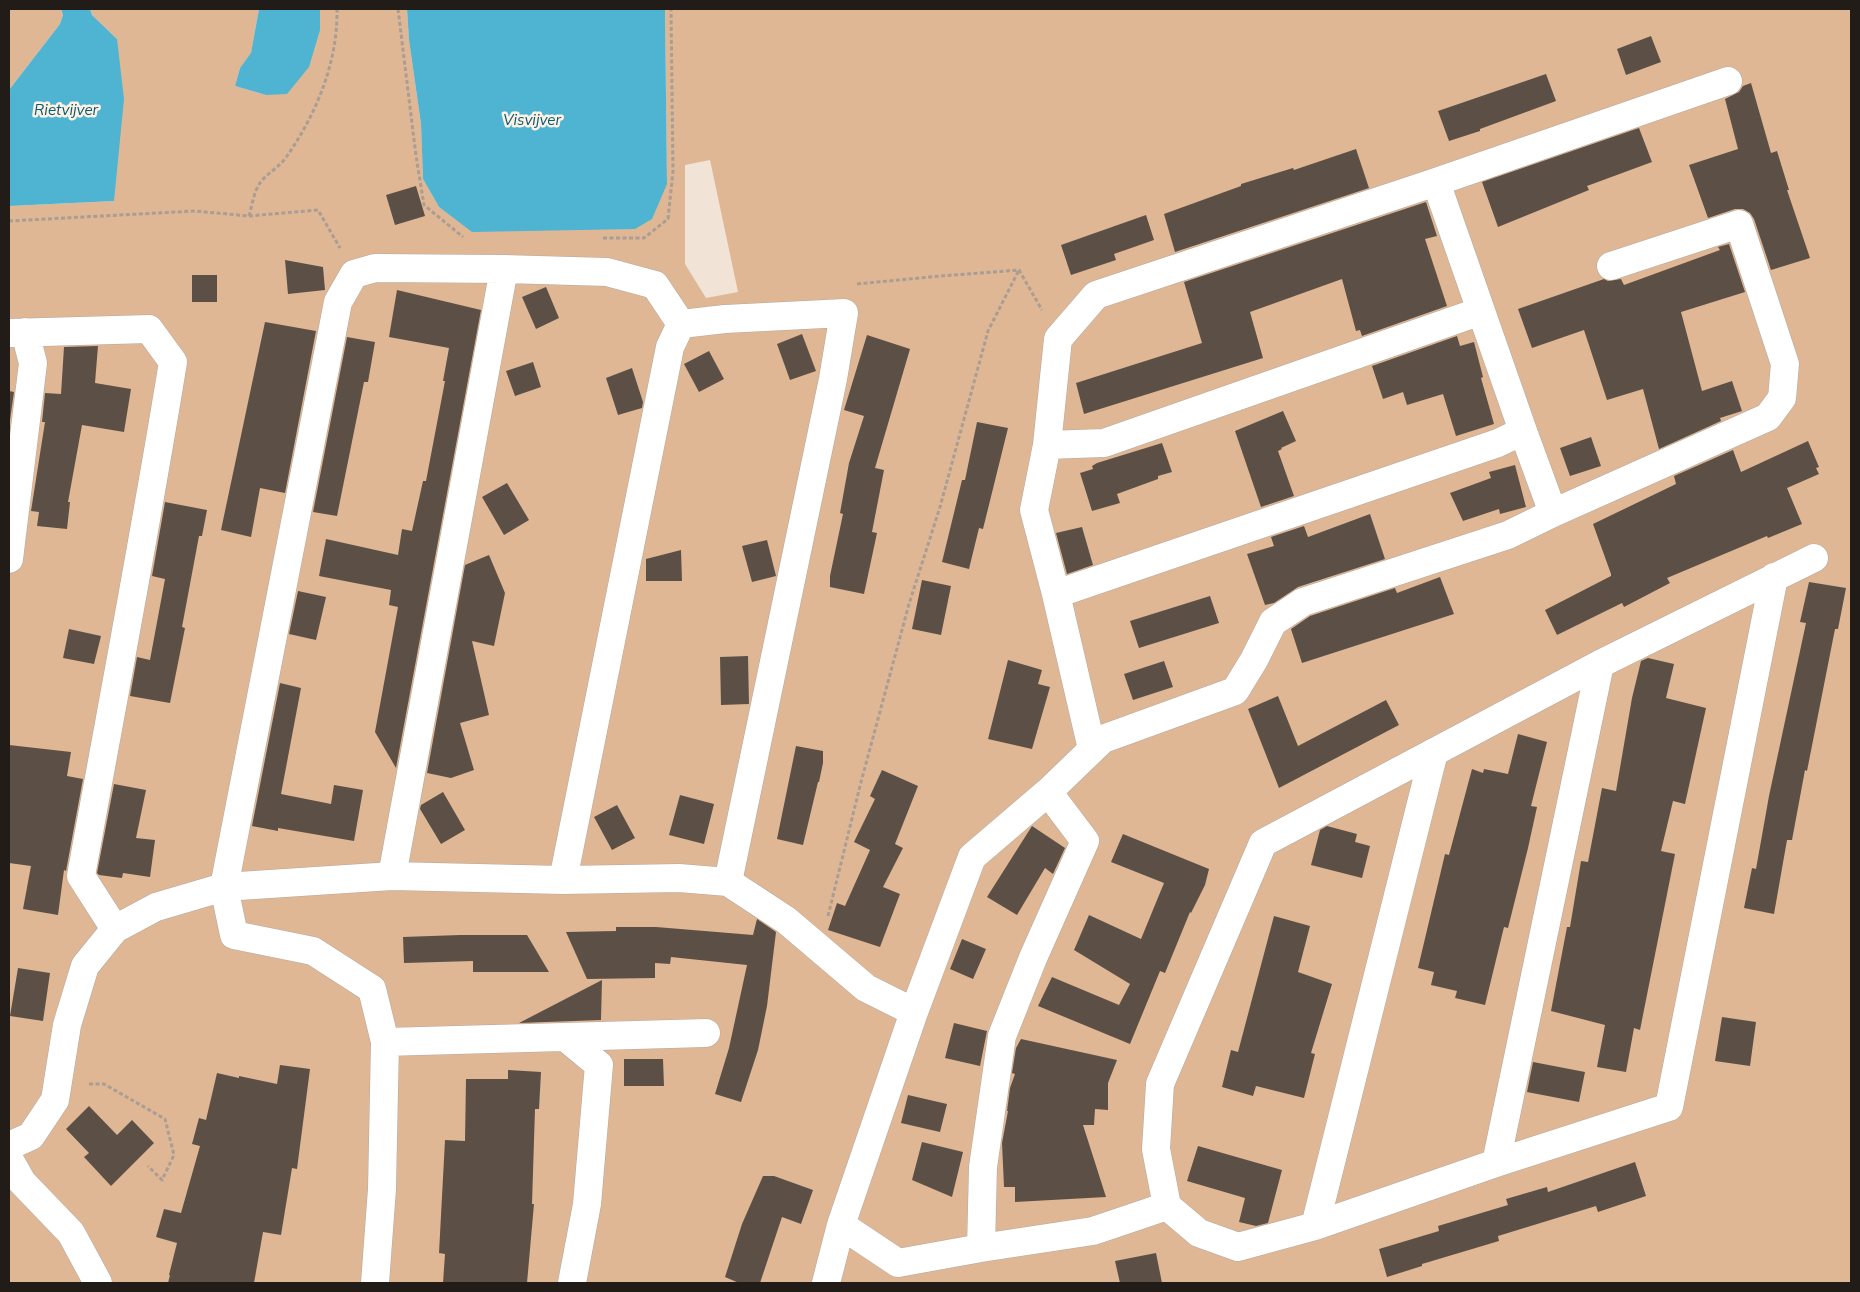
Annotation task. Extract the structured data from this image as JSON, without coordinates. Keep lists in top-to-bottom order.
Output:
{
  "water": ["Rietvijver", "Visvijver"]
}
